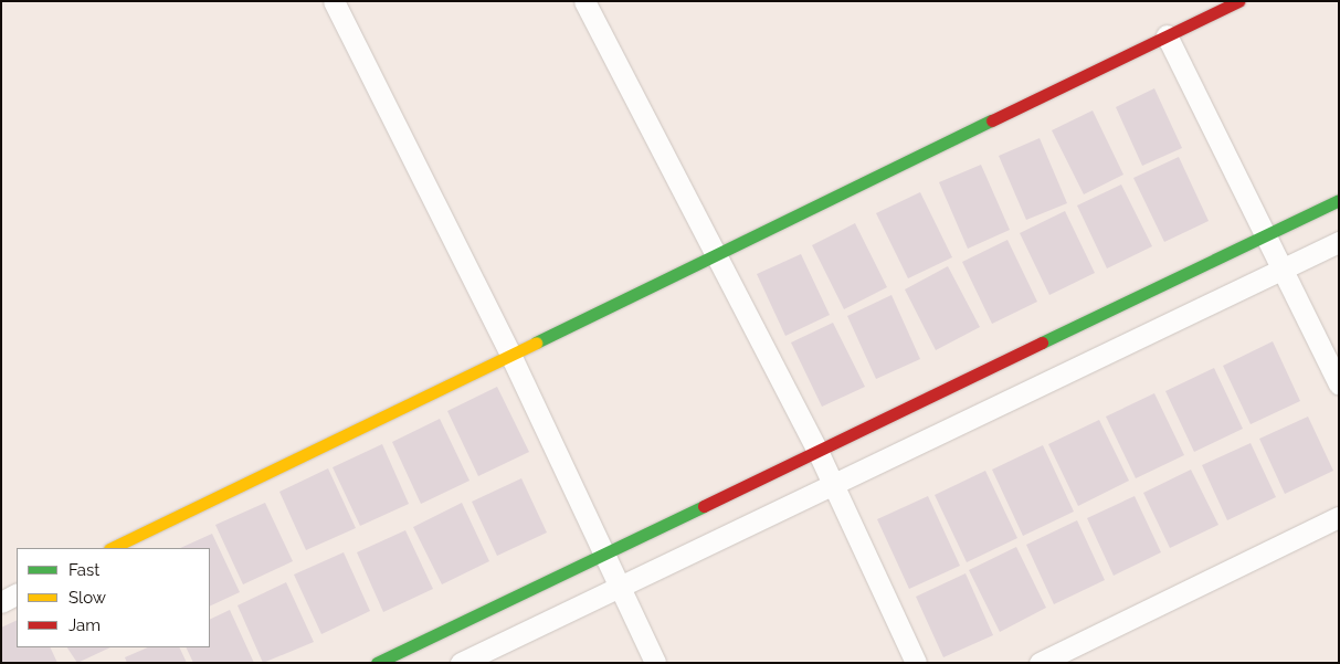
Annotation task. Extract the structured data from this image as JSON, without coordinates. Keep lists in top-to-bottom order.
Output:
{
  "legend": ["Fast", "Slow", "Jam"]
}
